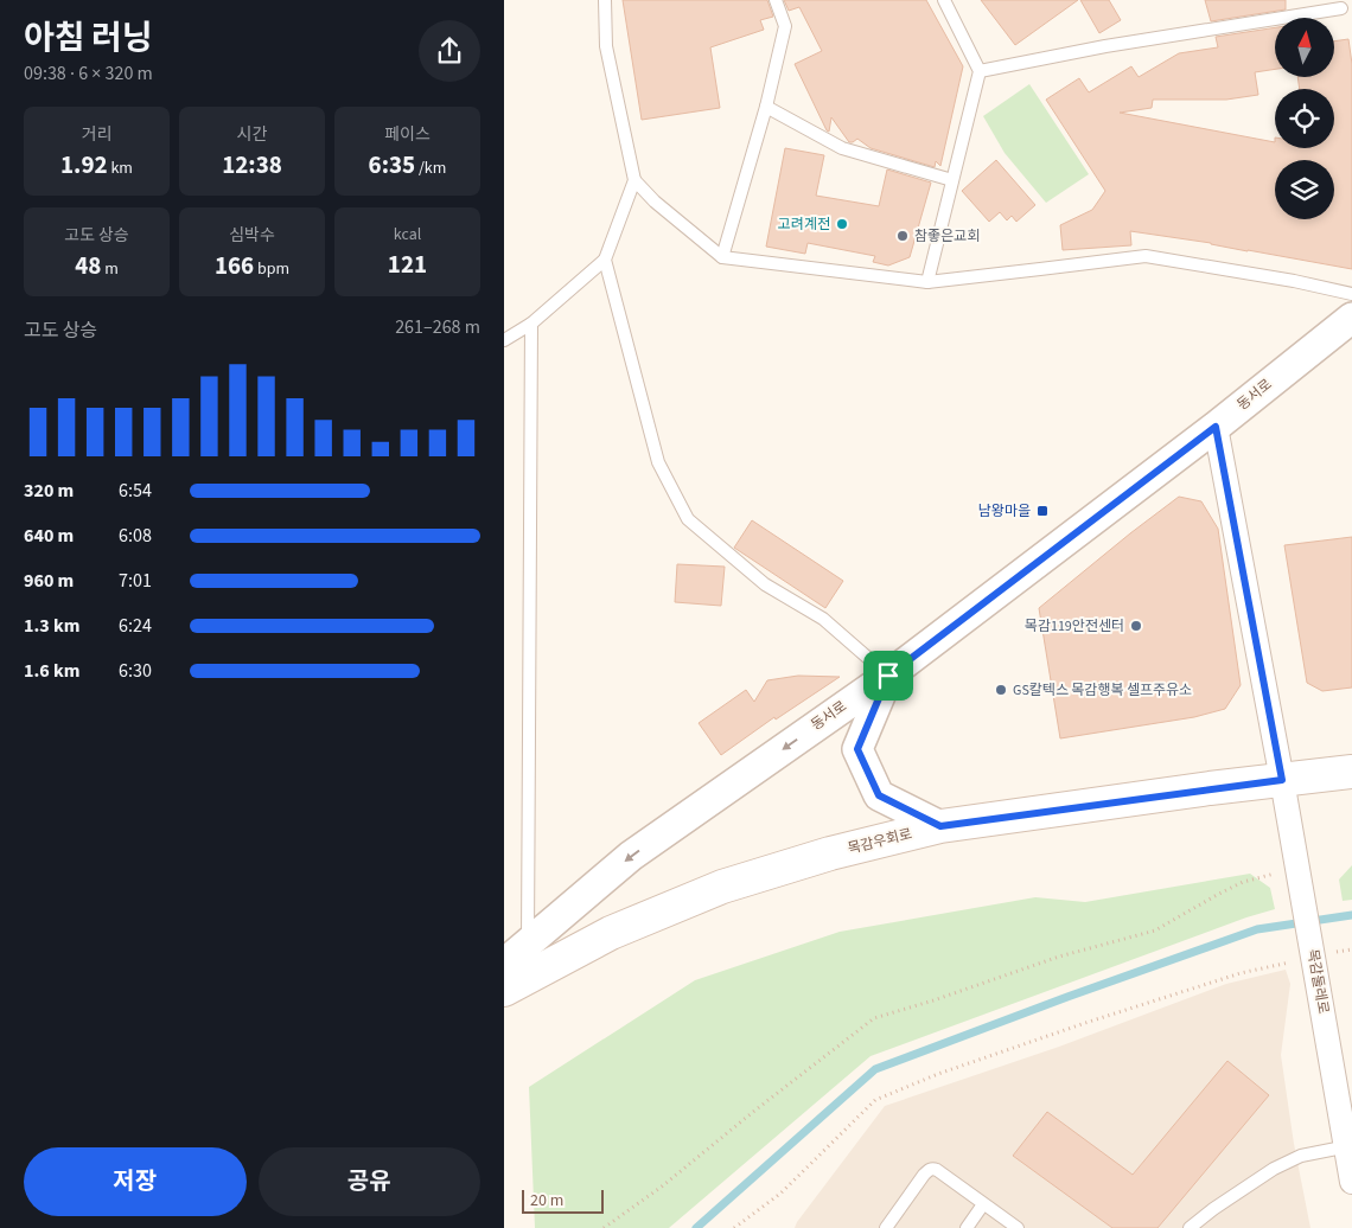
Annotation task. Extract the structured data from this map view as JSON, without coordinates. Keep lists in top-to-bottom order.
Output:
{
  "streets": {
    "main road": ["목감우회로"],
    "street": ["동서로", "목감둘레로"]
  },
  "crossings": [
    ["목감우회로", "목감둘레로"]
  ],
  "one_way": ["동서로"],
  "places": {
    "other": [
      "고려계전",
      "참좋은교회",
      "목감119안전센터",
      "GS칼텍스 목감행복 셀프주유소"
    ],
    "transit": ["남왕마을"]
  },
  "scale_bar": "20 m",
  "north": "top",
  "page": {
    "heading": ["아침 러닝", "09:38 · 6 × 320 m"],
    "stats": [
      ["거리", "1.92 km"],
      ["시간", "12:38"],
      ["페이스", "6:35 /km"],
      ["고도 상승", "48 m"],
      ["심박수", "166 bpm"],
      ["kcal", "121"]
    ],
    "chart": ["고도 상승", "261–268 m"],
    "list": [
      {
        "name": "320 m",
        "note": "6:54"
      },
      {
        "name": "640 m",
        "note": "6:08"
      },
      {
        "name": "960 m",
        "note": "7:01"
      },
      {
        "name": "1.3 km",
        "note": "6:24"
      },
      {
        "name": "1.6 km",
        "note": "6:30"
      }
    ],
    "buttons": ["저장", "공유"],
    "scale": "20 m"
  }
}
